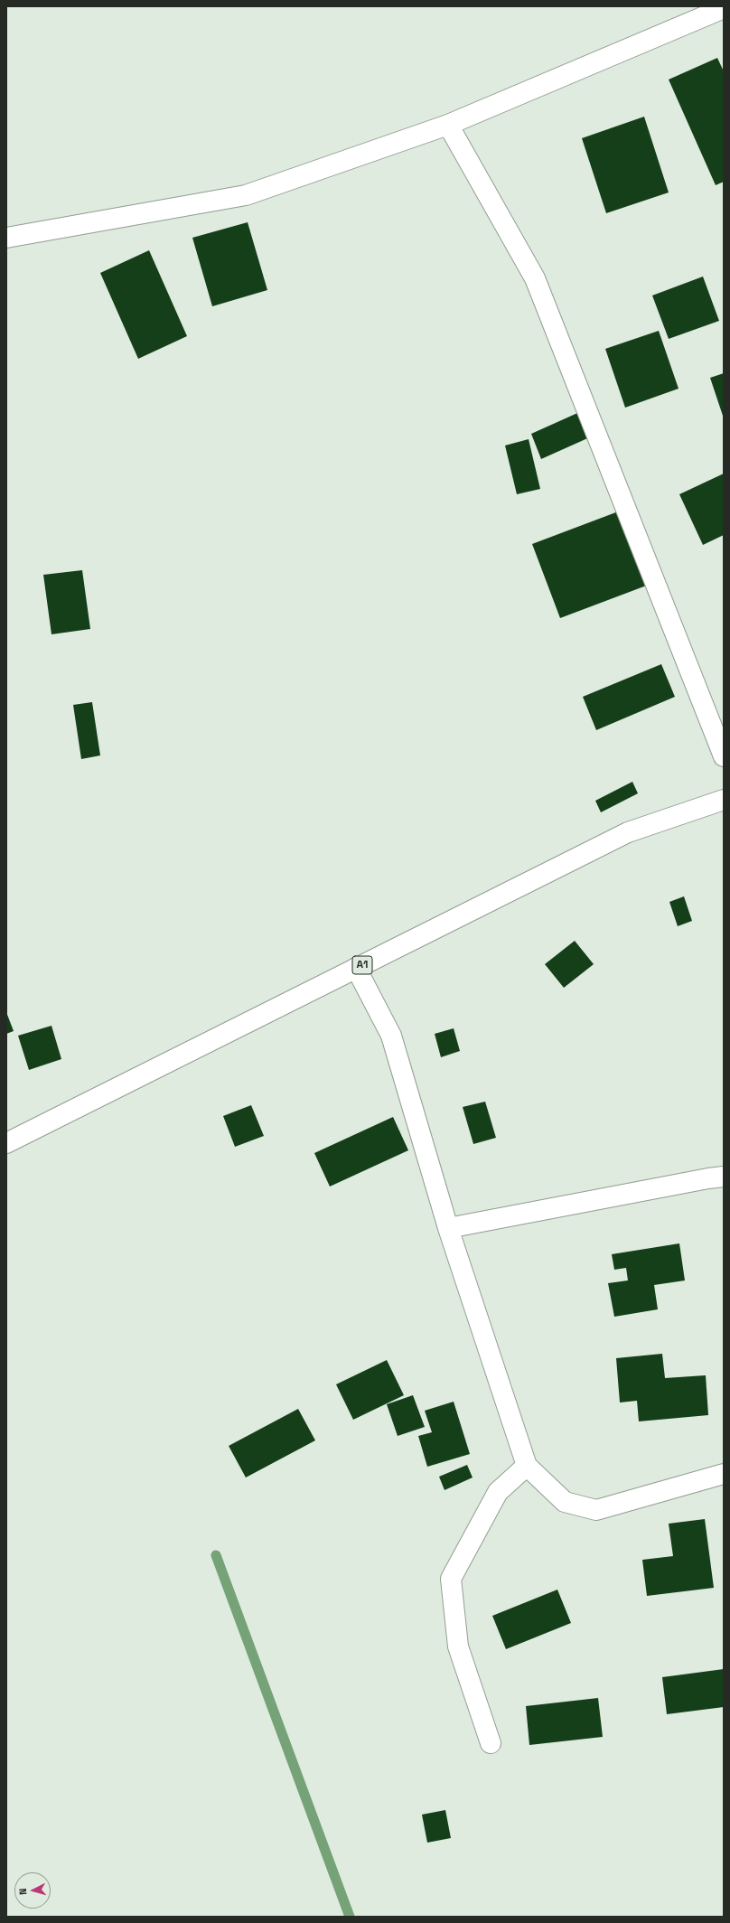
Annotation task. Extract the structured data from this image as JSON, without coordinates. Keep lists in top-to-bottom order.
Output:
{
  "streets": {
    "main road": ["A1"]
  },
  "north": "left"
}
